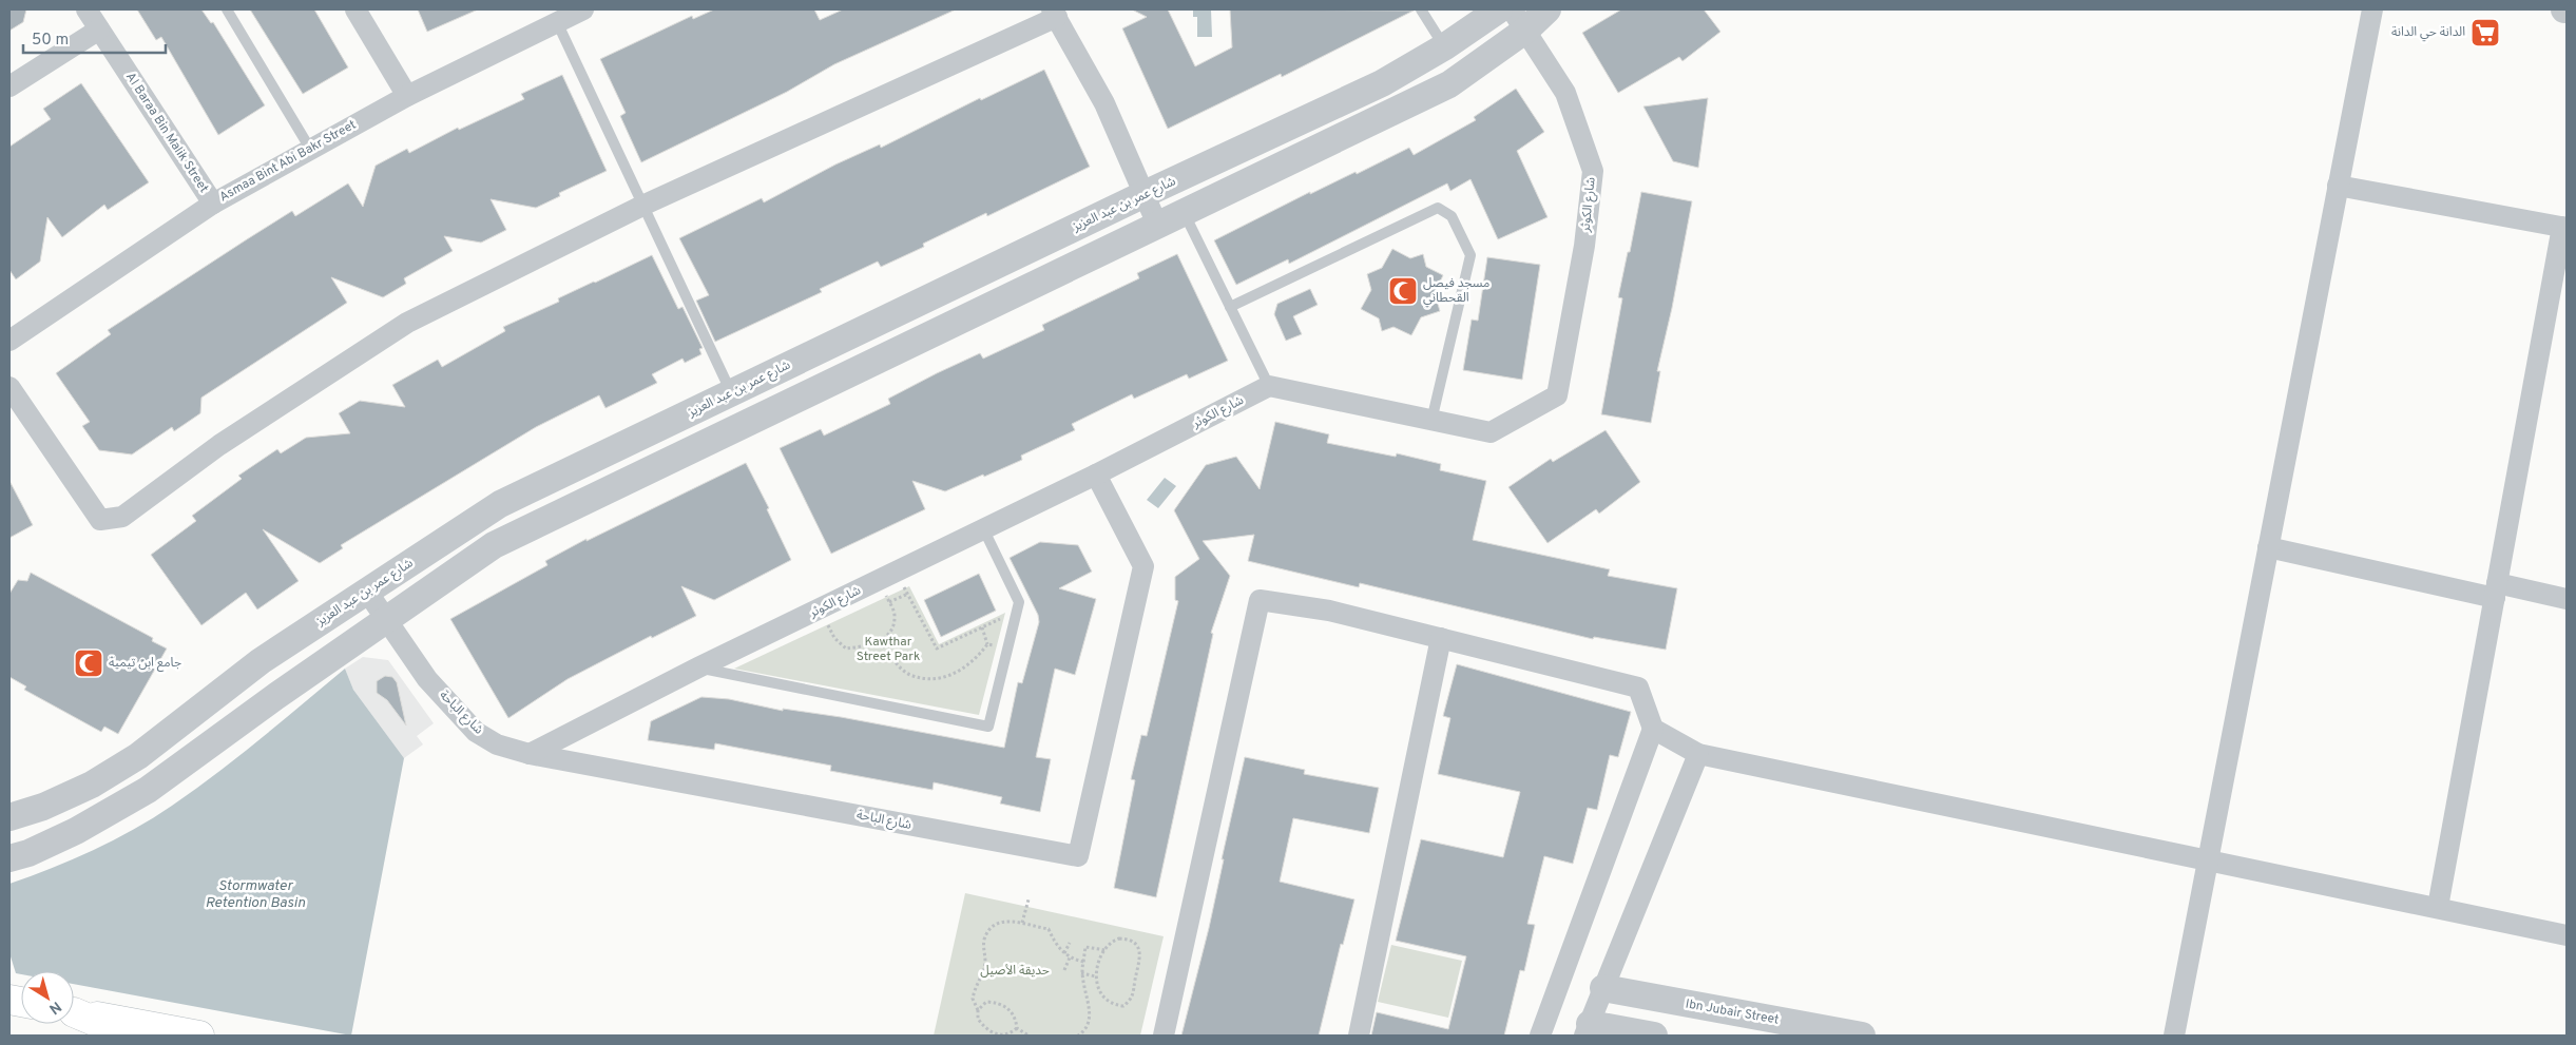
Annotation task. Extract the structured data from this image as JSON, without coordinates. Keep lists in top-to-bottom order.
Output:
{
  "streets": {
    "street": [
      "Al Baraa Bin Malik Street",
      "Asmaa Bint Abi Bakr Street",
      "شارع عمر بن عبد العزيز",
      "شارع الكوثر",
      "شارع الباحة",
      "Ibn Jubair Street"
    ]
  },
  "crossings": [
    ["Al Baraa Bin Malik Street", "Asmaa Bint Abi Bakr Street"],
    ["شارع عمر بن عبد العزيز", "شارع الباحة"],
    ["شارع الكوثر", "شارع الباحة"]
  ],
  "water": ["Stormwater Retention Basin"],
  "parks": ["Kawthar Street Park", "حديقة الأصيل"],
  "places": {
    "supermarket": ["الدانة حي الدانة"],
    "mosque": ["مسجد فيصل القحطاني", "جامع ابن تيمية"]
  },
  "scale_bar": "50 m",
  "north": "bottom right"
}
